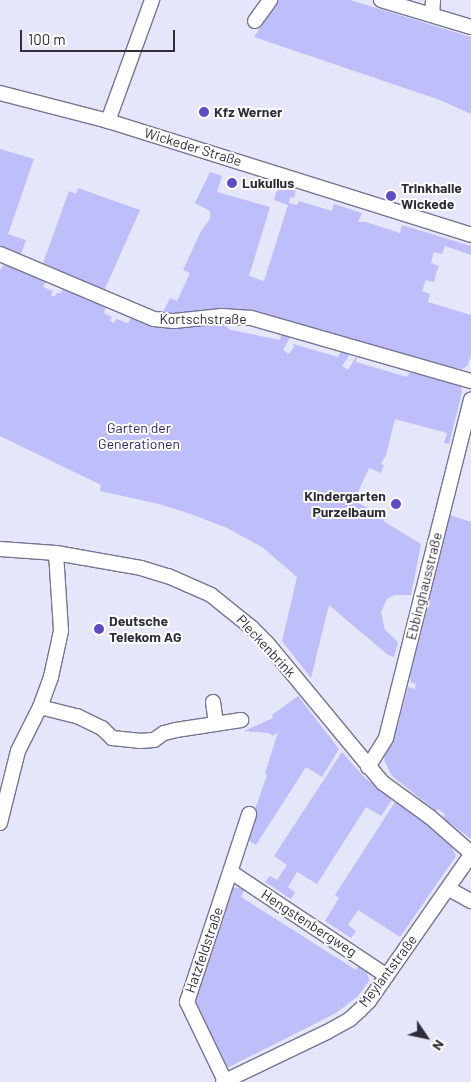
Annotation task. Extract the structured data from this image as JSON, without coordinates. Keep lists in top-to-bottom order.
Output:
{
  "streets": {
    "street": [
      "Wickeder Straße",
      "Kortschstraße",
      "Ebbinghausstraße",
      "Pleckenbrink",
      "Hengstenbergweg",
      "Hatzfeldstraße",
      "Meylantstraße"
    ]
  },
  "crossings": [
    ["Ebbinghausstraße", "Pleckenbrink"],
    ["Pleckenbrink", "Meylantstraße"],
    ["Hengstenbergweg", "Hatzfeldstraße"],
    ["Hengstenbergweg", "Meylantstraße"],
    ["Hatzfeldstraße", "Meylantstraße"]
  ],
  "parks": ["Garten der Generationen"],
  "places": [
    "Kfz Werner",
    "Lukullus",
    "Trinkhalle Wickede",
    "Kindergarten Purzelbaum",
    "Deutsche Telekom AG"
  ],
  "scale_bar": "100 m",
  "north": "bottom right"
}
